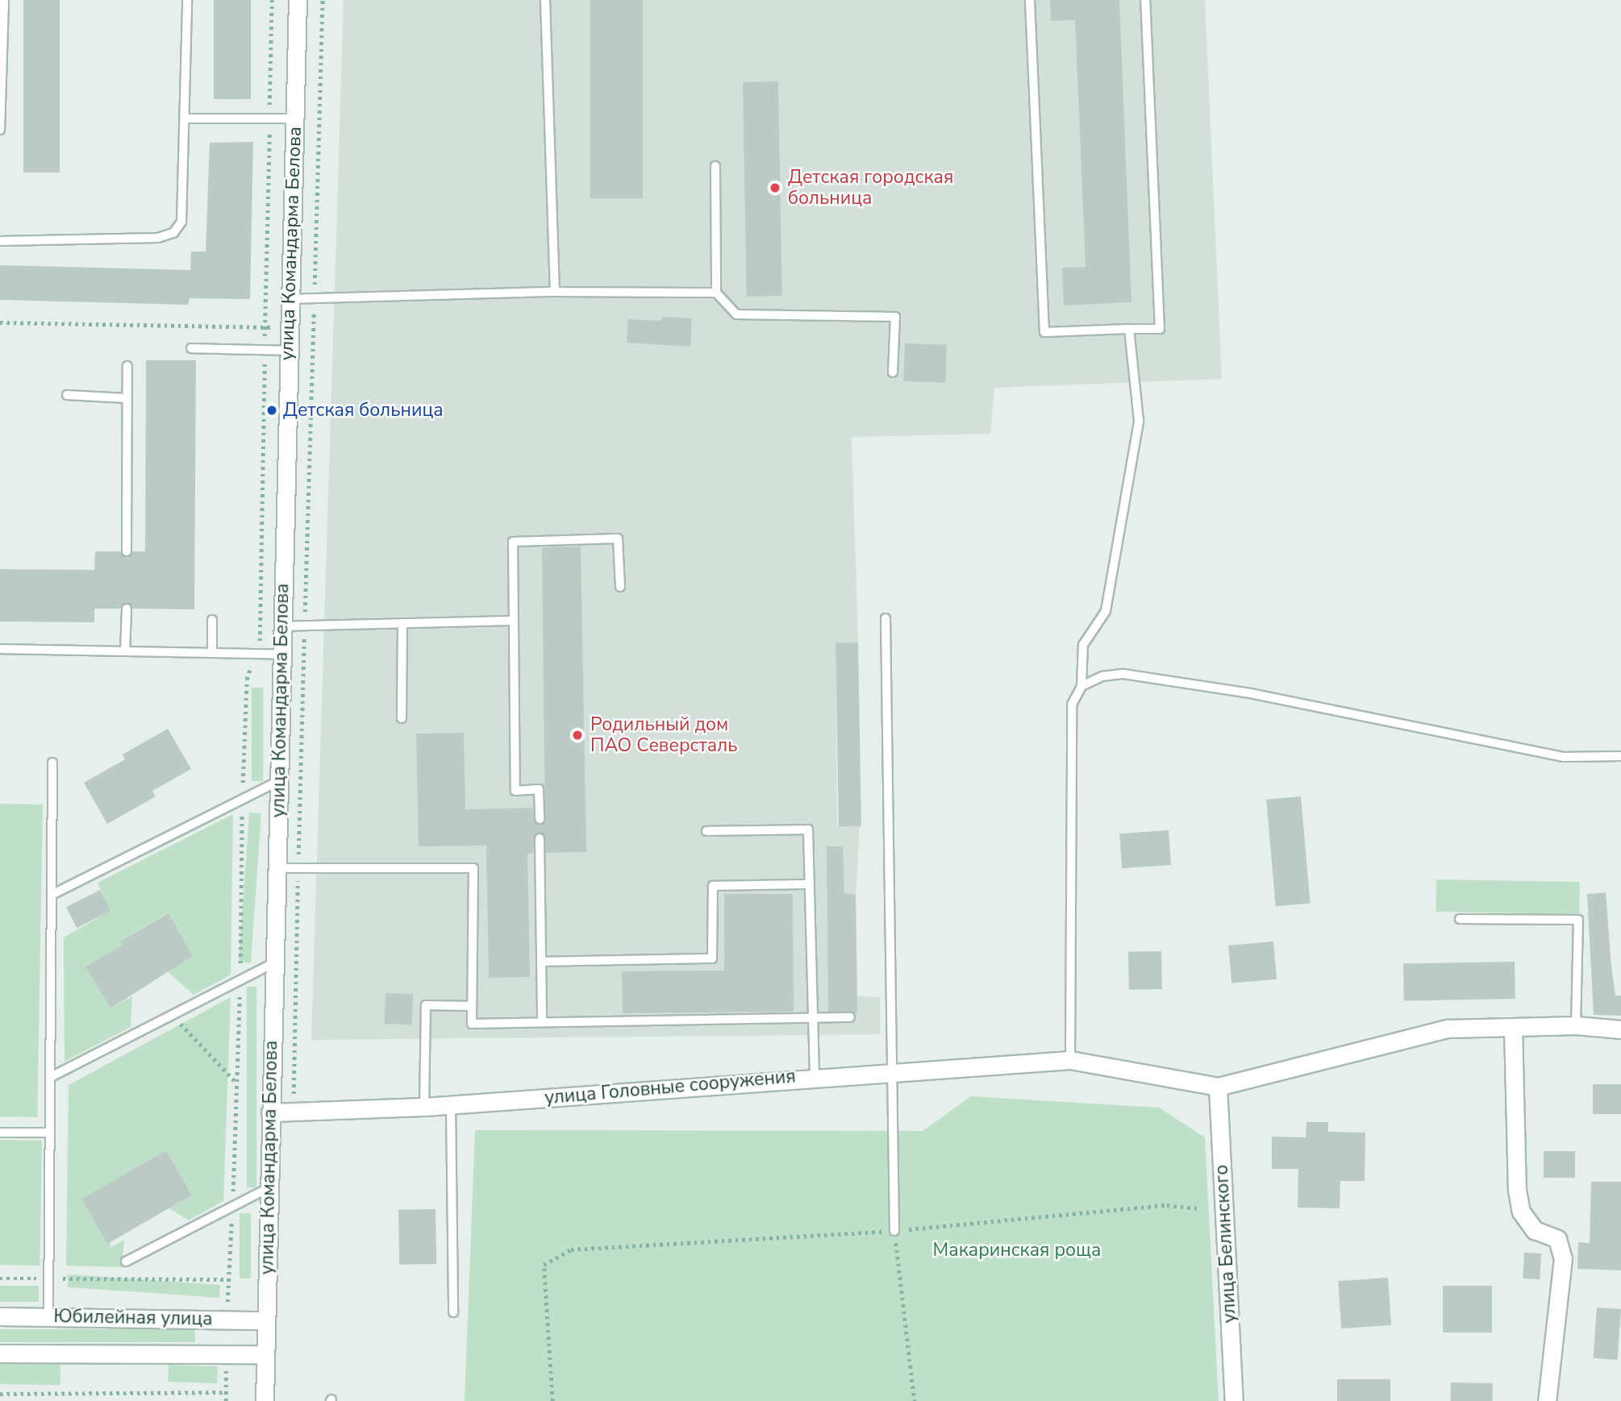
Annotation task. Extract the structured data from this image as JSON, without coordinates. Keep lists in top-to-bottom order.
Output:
{
  "streets": {
    "street": [
      "улица Командарма Белова",
      "улица Головные сооружения",
      "улица Белинского",
      "Юбилейная улица"
    ]
  },
  "crossings": [
    ["улица Командарма Белова", "улица Головные сооружения"],
    ["улица Командарма Белова", "Юбилейная улица"]
  ],
  "parks": ["Макаринская роща"],
  "places": ["Детская городская больница", "Детская больница", "Родильный дом ПАО Северсталь"]
}
